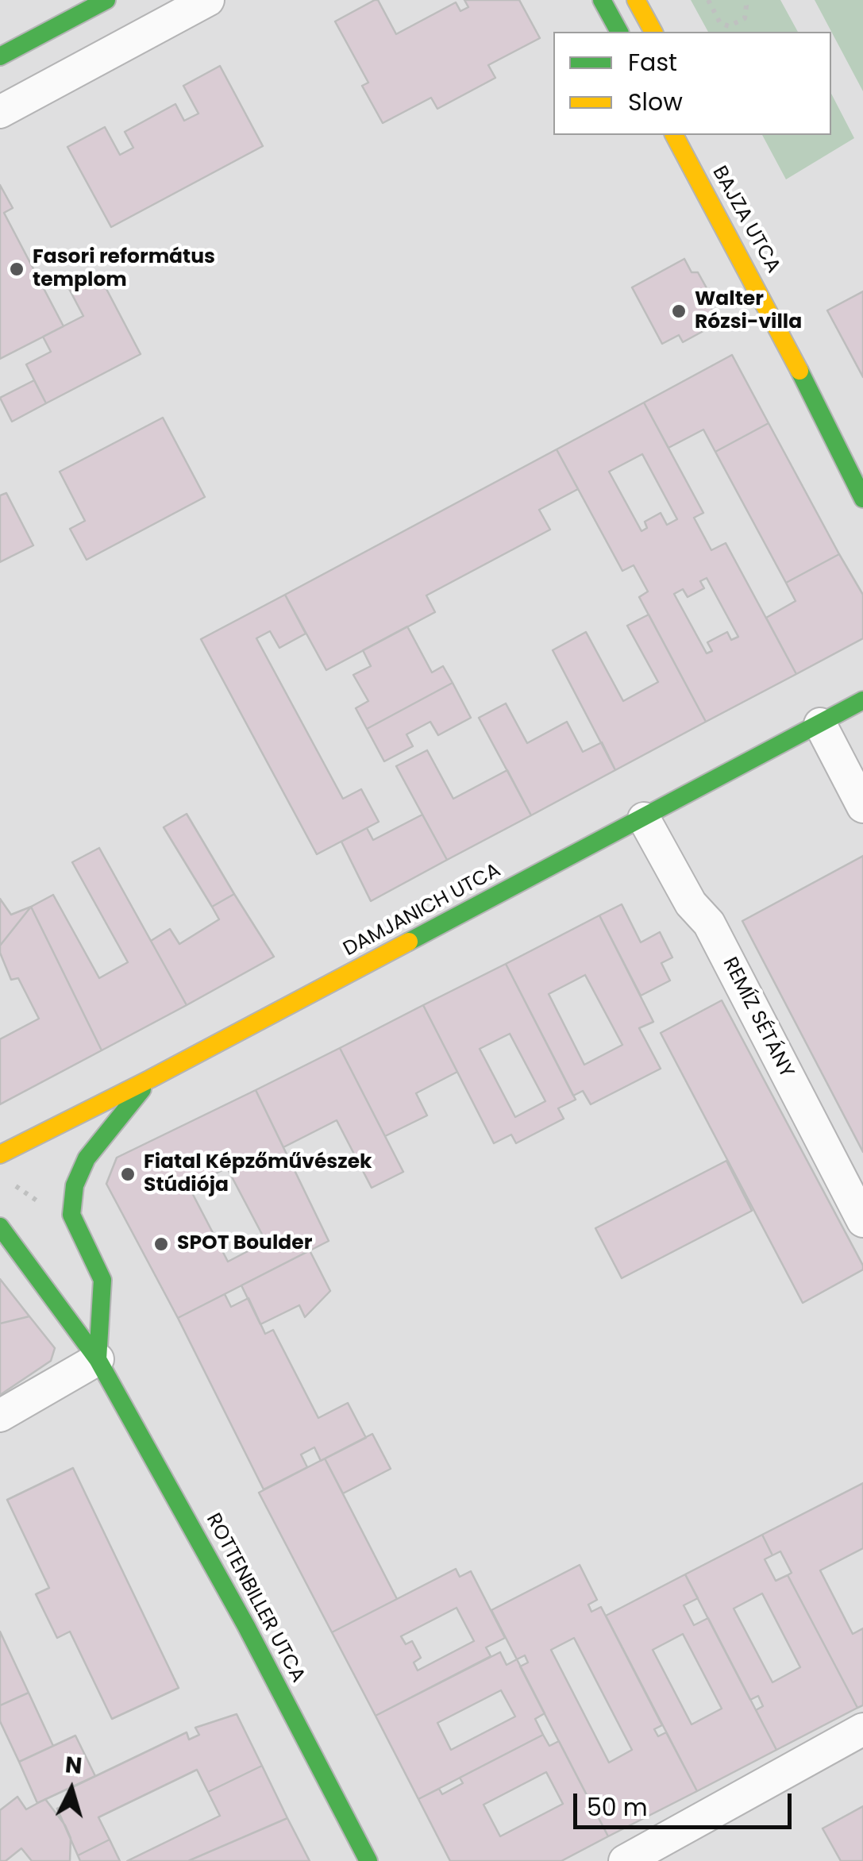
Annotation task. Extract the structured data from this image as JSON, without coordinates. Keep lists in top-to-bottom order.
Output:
{
  "streets": {
    "street": [
      "BAJZA UTCA",
      "DAMJANICH UTCA",
      "REMÍZ SÉTÁNY",
      "ROTTENBILLER UTCA"
    ]
  },
  "crossings": [
    ["DAMJANICH UTCA", "REMÍZ SÉTÁNY"]
  ],
  "places": [
    "Fasori református templom",
    "Walter Rózsi-villa",
    "Fiatal Képzőművészek Stúdiója",
    "SPOT Boulder"
  ],
  "legend": ["Fast", "Slow"],
  "scale_bar": "50 m",
  "north": "top"
}
